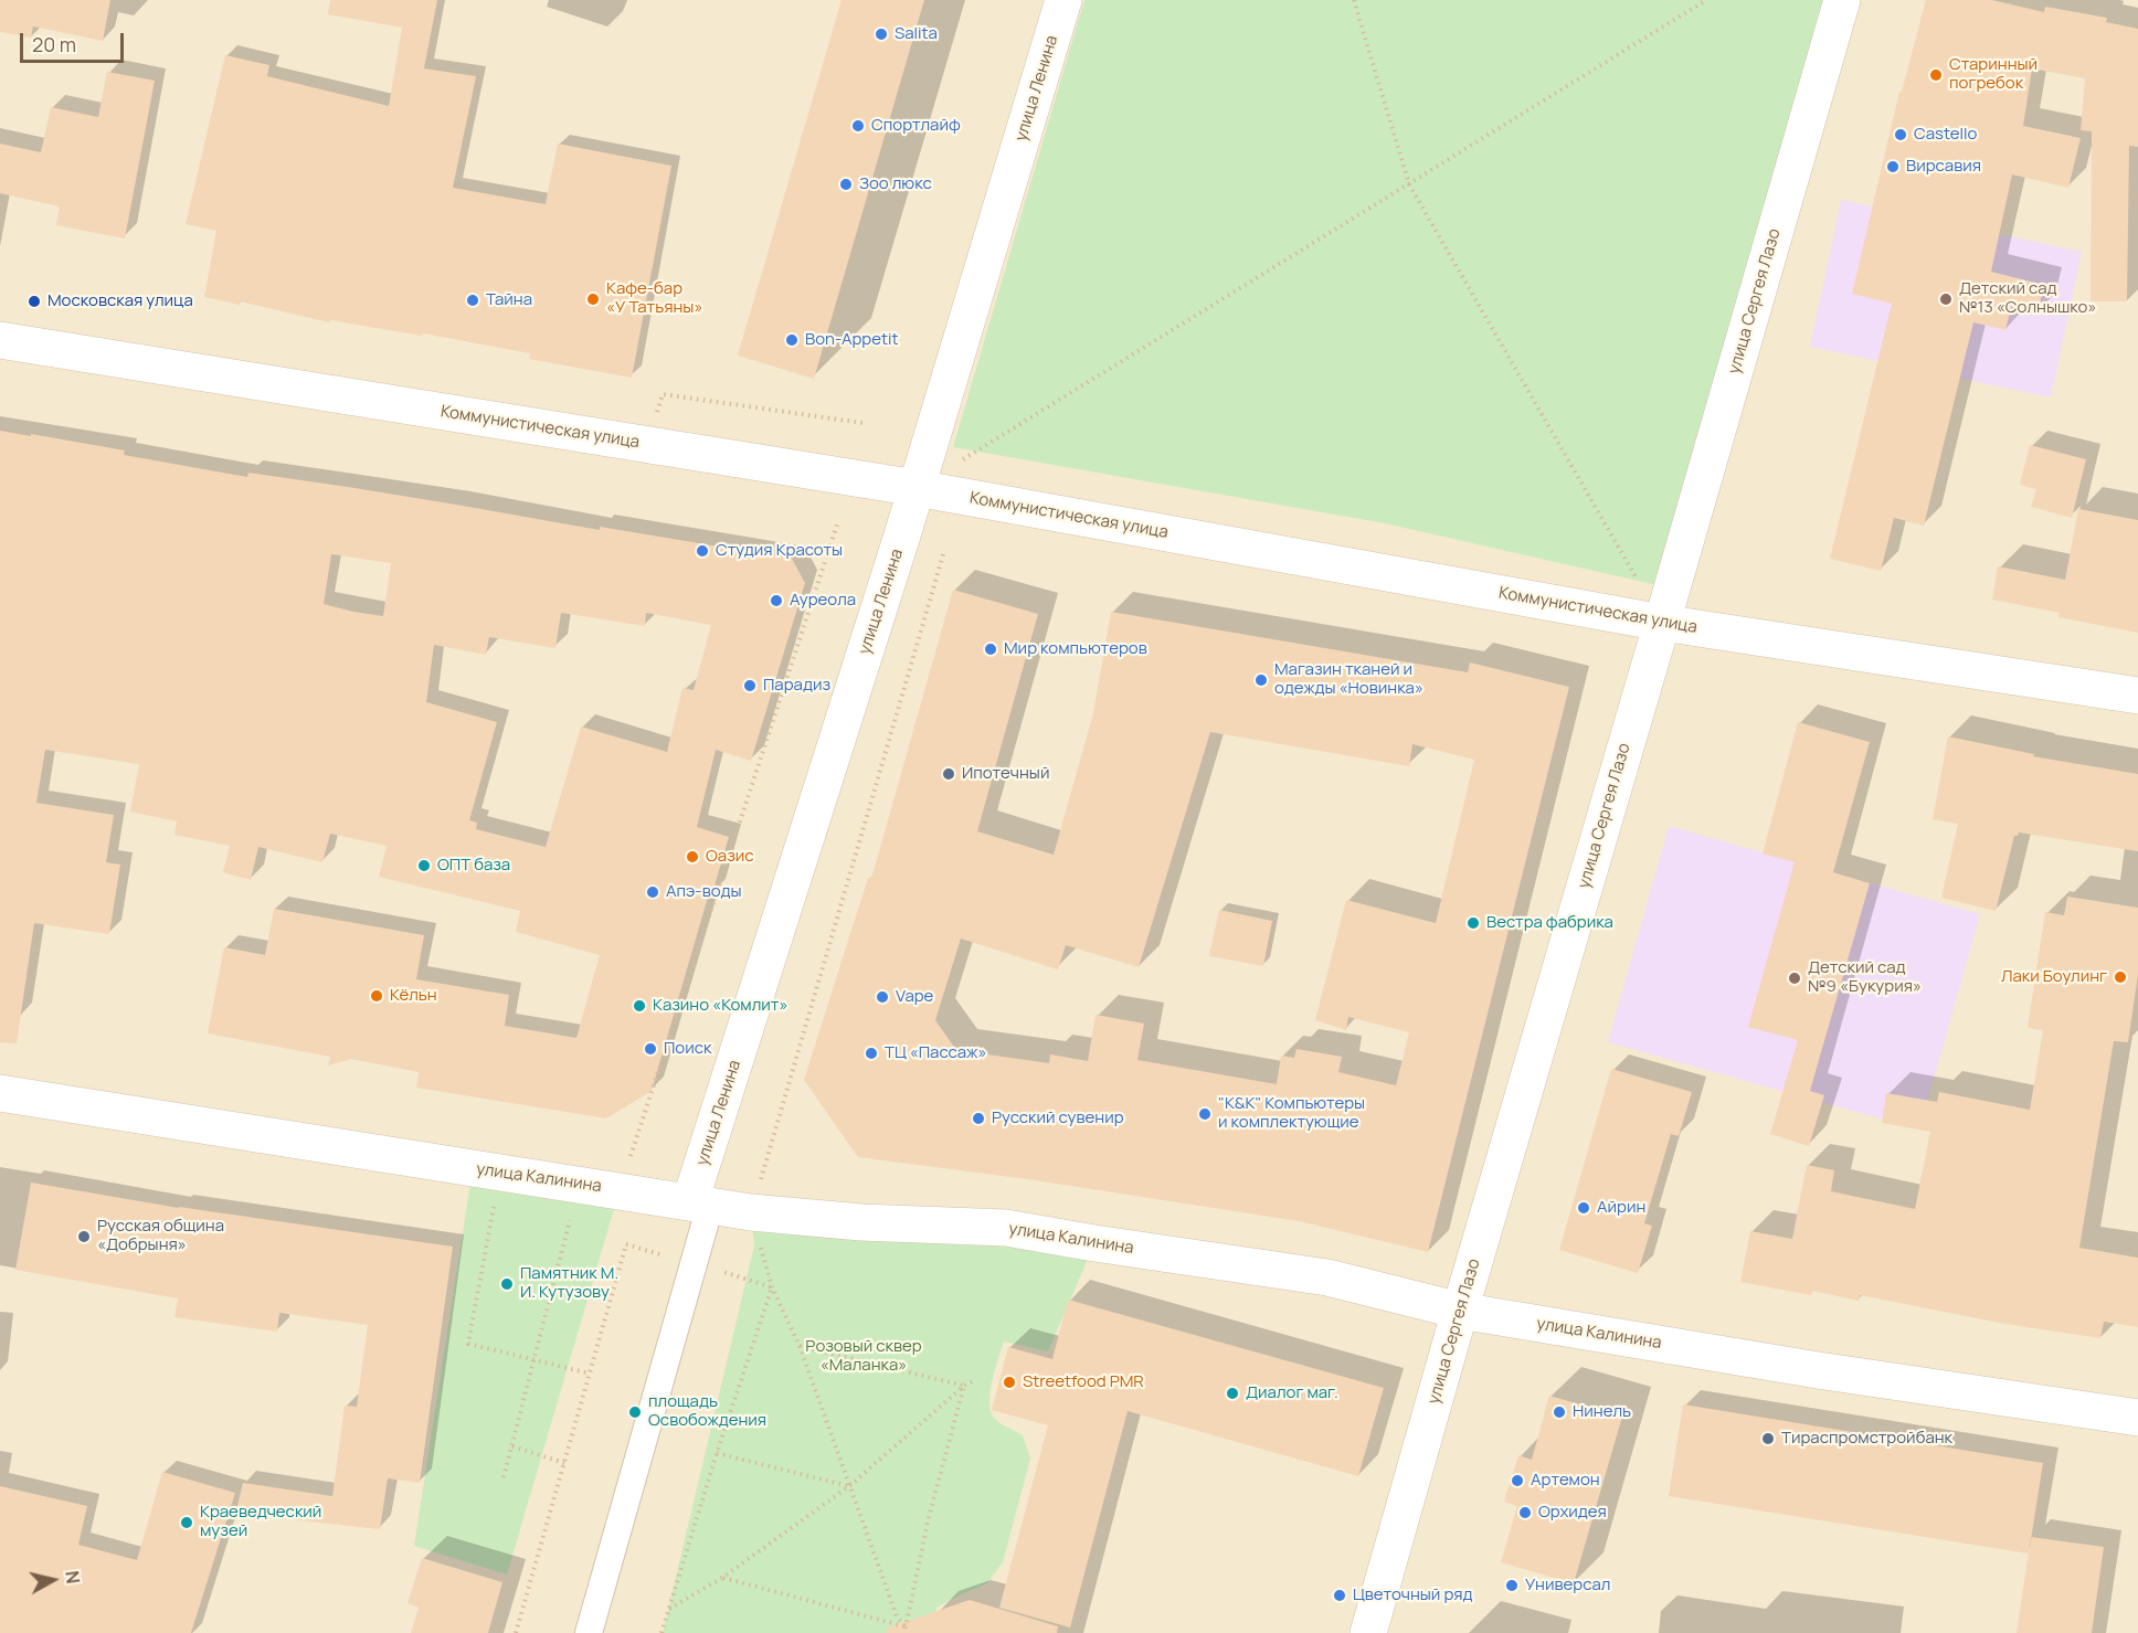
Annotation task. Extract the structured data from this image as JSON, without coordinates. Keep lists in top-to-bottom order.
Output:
{
  "streets": {
    "street": [
      "улица Ленина",
      "улица Сергея Лазо",
      "Коммунистическая улица",
      "улица Калинина"
    ]
  },
  "crossings": [
    ["улица Ленина", "Коммунистическая улица"],
    ["улица Ленина", "улица Калинина"],
    ["улица Сергея Лазо", "Коммунистическая улица"],
    ["улица Сергея Лазо", "улица Калинина"]
  ],
  "parks": ["Розовый сквер «Маланка»"],
  "places": [
    "Salita",
    "Старинный погребок",
    "Спортлайф",
    "Castello",
    "Вирсавия",
    "Зоо люкс",
    "Кафе-бар «У Татьяны»",
    "Детский сад №13 «Солнышко»",
    "Тайна",
    "Московская улица",
    "Bon-Appetit",
    "Студия Красоты",
    "Ауреола",
    "Мир компьютеров",
    "Магазин тканей и одежды «Новинка»",
    "Парадиз",
    "Ипотечный",
    "Оазис",
    "ОПТ база",
    "Апэ-воды",
    "Вестра фабрика",
    "Лаки Боулинг",
    "Детский сад №9 «Букурия»",
    "Кёльн",
    "Vape",
    "Казино «Комлит»",
    "Поиск",
    "ТЦ «Пассаж»",
    "\"К&К\" Компьютеры и комплектующие",
    "Русский сувенир",
    "Айрин",
    "Русская община «Добрыня»",
    "Памятник М. И. Кутузову",
    "Streetfood PMR",
    "Диалог маг.",
    "площадь Освобождения",
    "Нинель",
    "Тираспромстройбанк",
    "Артемон",
    "Орхидея",
    "Краеведческий музей",
    "Универсал",
    "Цветочный ряд"
  ],
  "scale_bar": "20 m",
  "north": "right"
}
